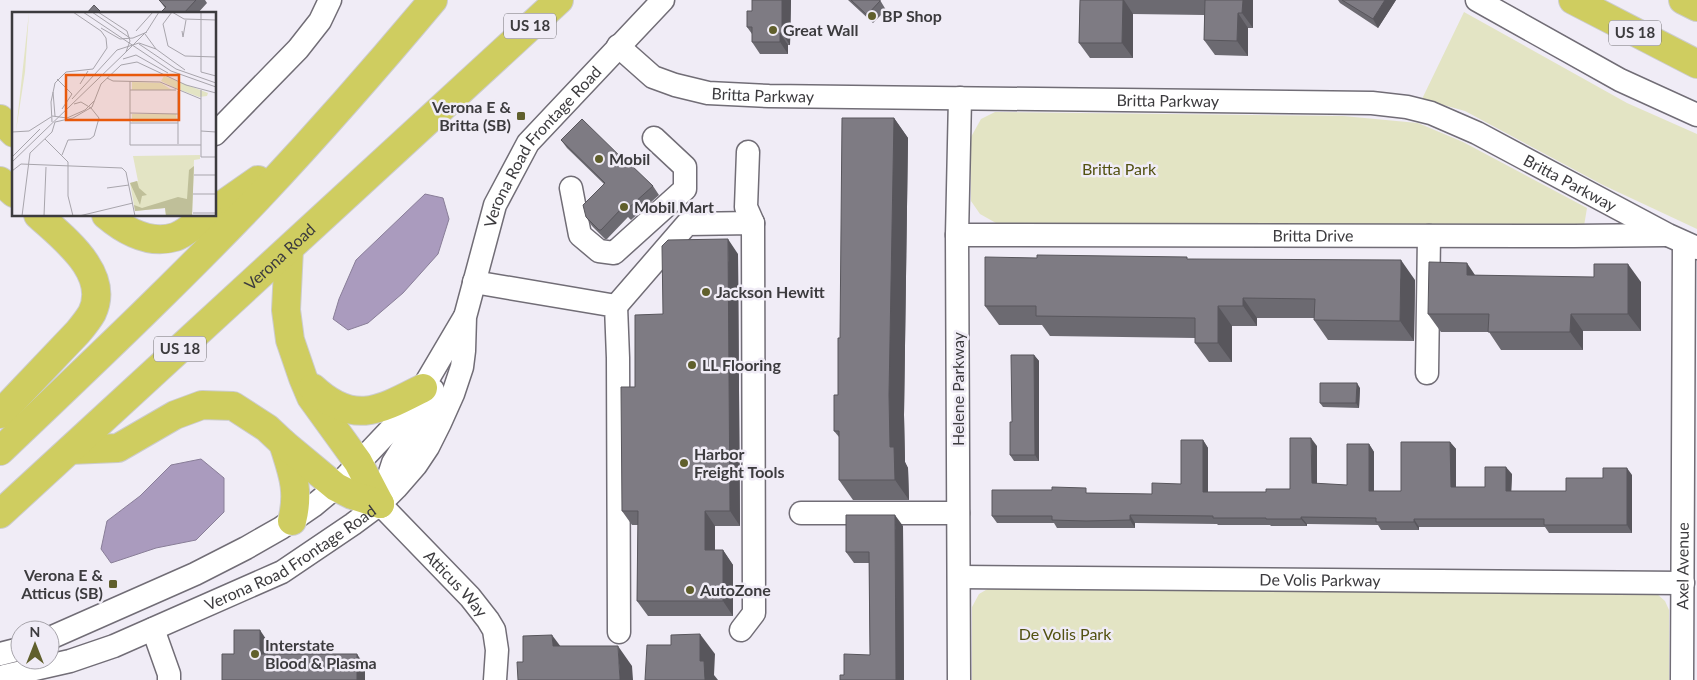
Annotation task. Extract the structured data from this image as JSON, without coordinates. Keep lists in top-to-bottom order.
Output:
{
  "streets": {
    "highway": ["US 18", "Verona Road"],
    "street": [
      "Britta Parkway",
      "Verona Road Frontage Road",
      "Britta Drive",
      "Helene Parkway",
      "Axel Avenue",
      "De Volis Parkway",
      "Atticus Way"
    ]
  },
  "crossings": [
    ["Britta Parkway", "Verona Road Frontage Road"],
    ["Britta Parkway", "Britta Drive"],
    ["Britta Parkway", "Helene Parkway"],
    ["Britta Parkway", "Axel Avenue"],
    ["Verona Road Frontage Road", "Atticus Way"],
    ["Britta Drive", "Helene Parkway"],
    ["Britta Drive", "Axel Avenue"],
    ["Helene Parkway", "De Volis Parkway"],
    ["Axel Avenue", "De Volis Parkway"]
  ],
  "parks": ["Britta Park", "De Volis Park"],
  "places": {
    "other": [
      "BP Shop",
      "Great Wall",
      "Mobil",
      "Mobil Mart",
      "Jackson Hewitt",
      "LL Flooring",
      "Harbor Freight Tools",
      "AutoZone",
      "Interstate Blood & Plasma"
    ],
    "transit": ["Verona E & Britta (SB)", "Verona E & Atticus (SB)"]
  },
  "north": "top"
}
